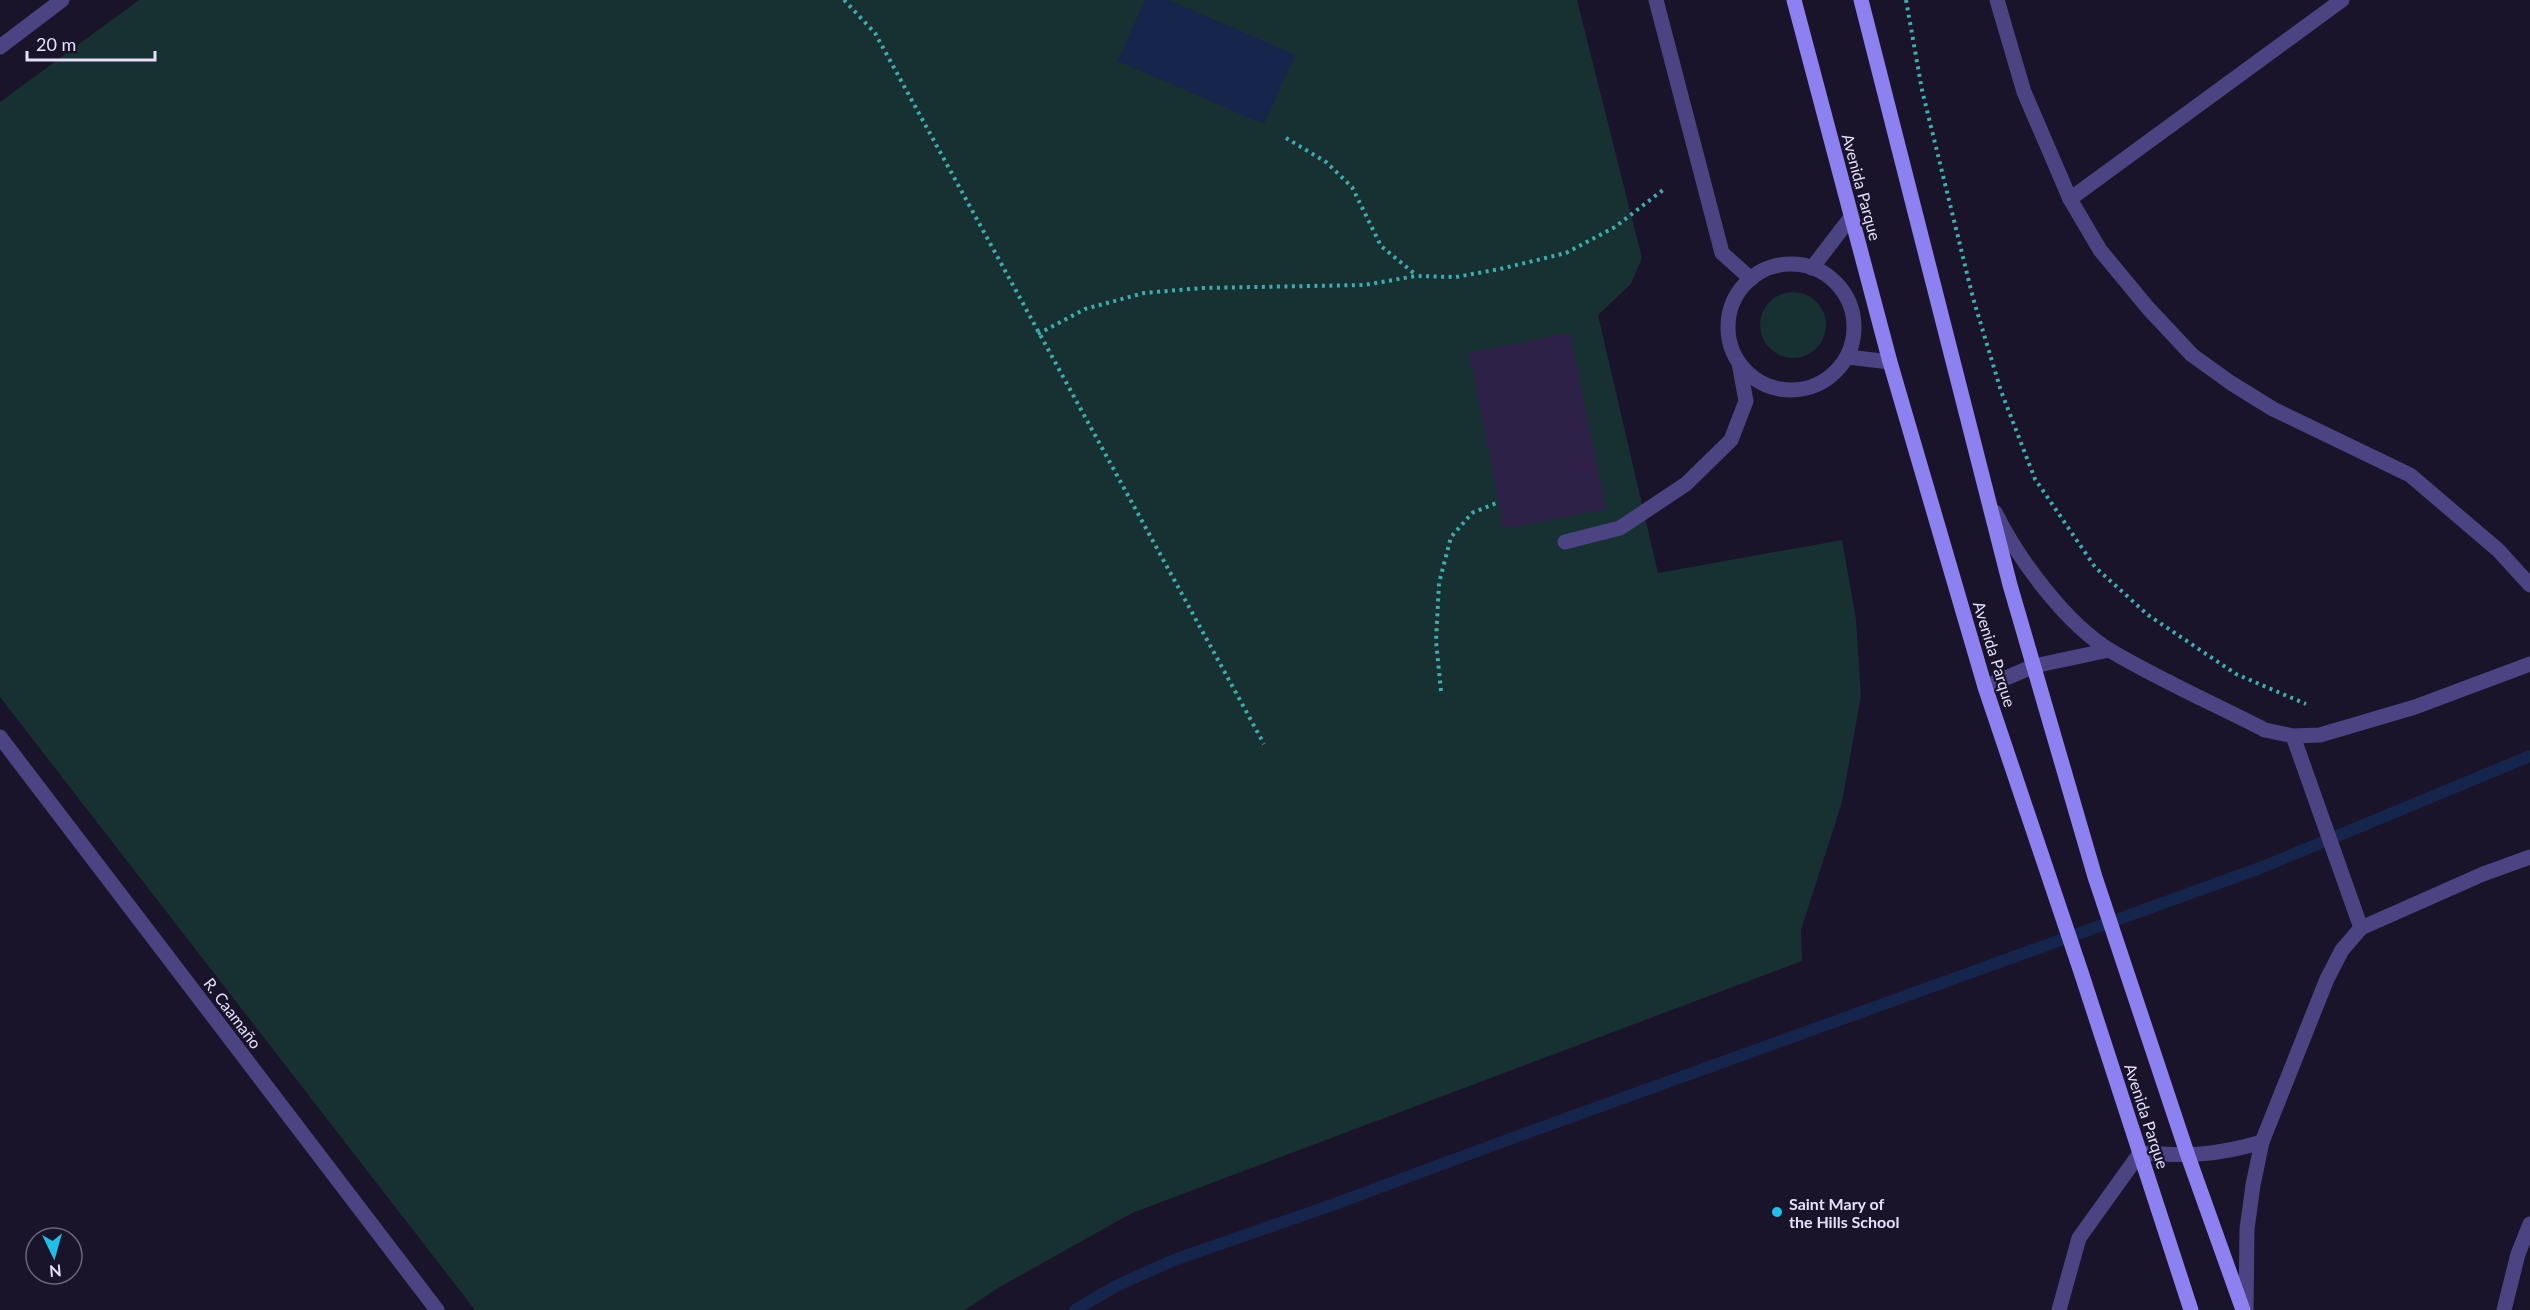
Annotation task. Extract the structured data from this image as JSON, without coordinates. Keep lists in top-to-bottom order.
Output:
{
  "streets": {
    "street": ["Avenida Parque", "R. Caamaño"]
  },
  "places": ["Saint Mary of the Hills School"],
  "scale_bar": "20 m",
  "north": "bottom"
}
